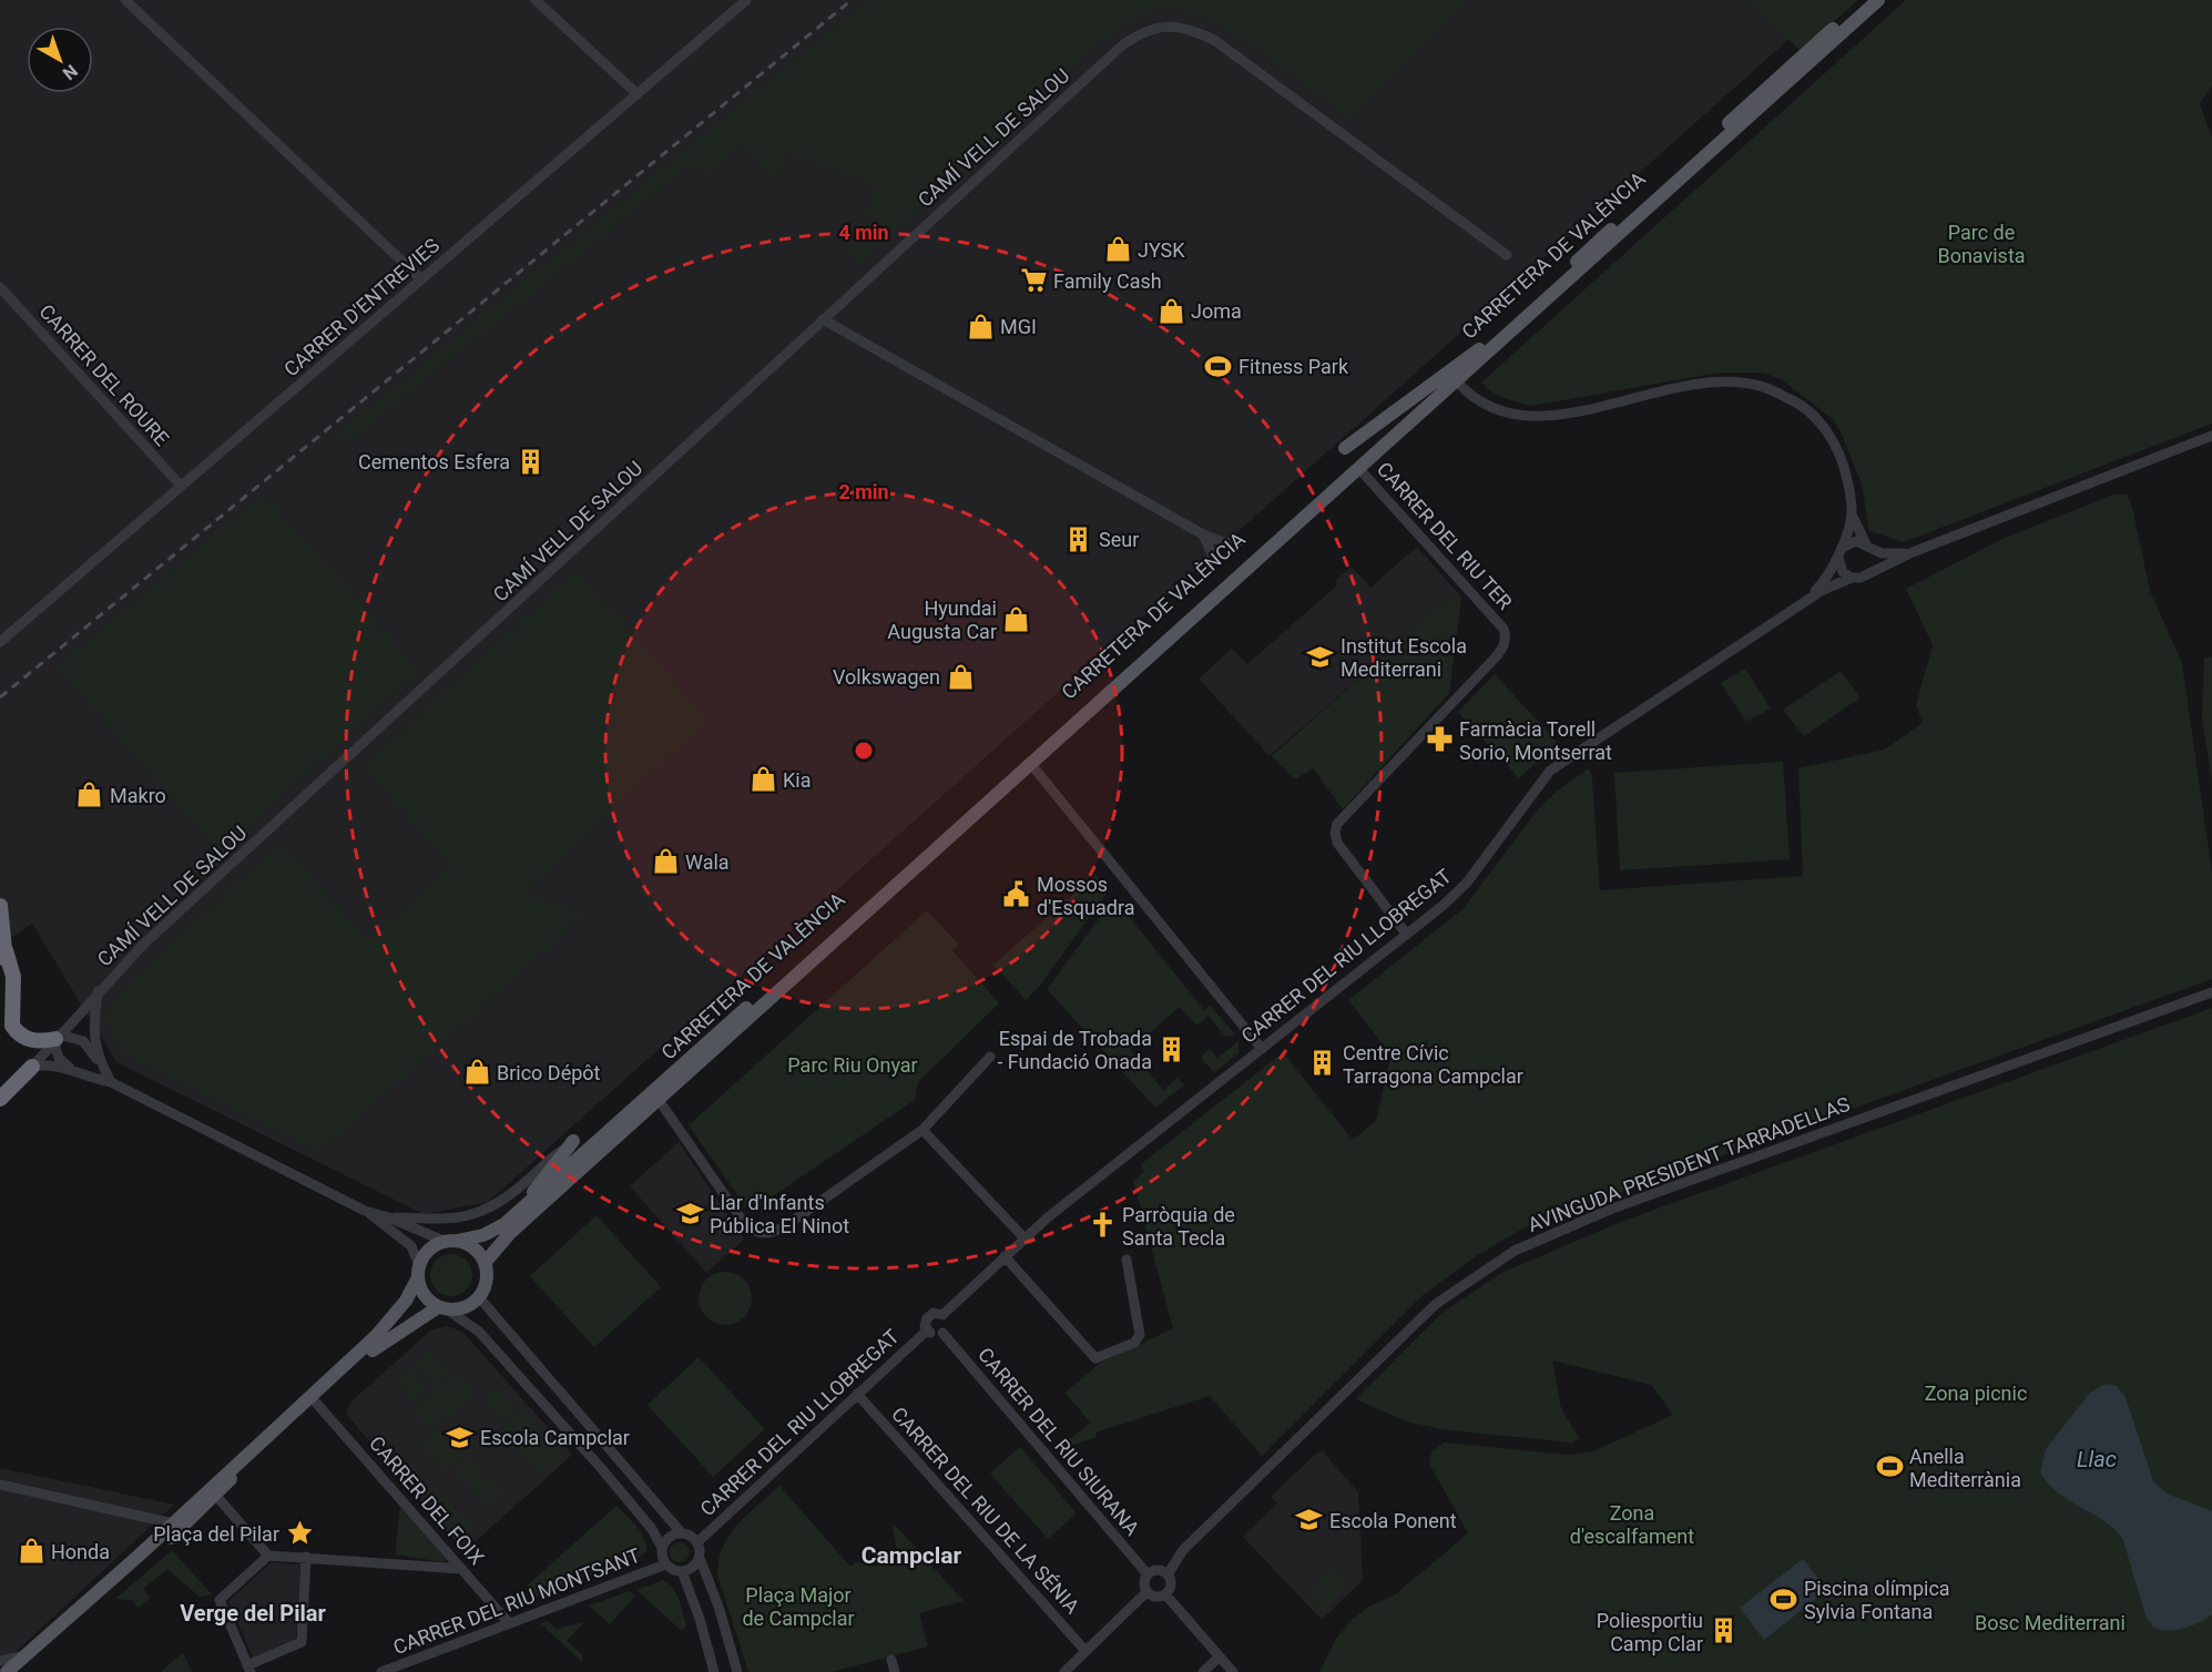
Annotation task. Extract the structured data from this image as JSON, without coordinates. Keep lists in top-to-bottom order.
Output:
{
  "streets": {
    "main road": ["CARRETERA DE VALÈNCIA"],
    "street": [
      "CAMÍ VELL DE SALOU",
      "CARRER D'ENTREVIES",
      "CARRER DEL ROURE",
      "CARRER DEL RIU TER",
      "CARRER DEL RIU LLOBREGAT",
      "AVINGUDA PRESIDENT TARRADELLAS",
      "CARRER DEL RIU SIURANA",
      "CARRER DEL FOIX",
      "CARRER DEL RIU DE LA SÉNIA",
      "CARRER DEL RIU MONTSANT"
    ]
  },
  "crossings": [
    ["CARRETERA DE VALÈNCIA", "CARRER DEL RIU TER"],
    ["CARRETERA DE VALÈNCIA", "CARRER DEL RIU LLOBREGAT"],
    ["CARRER D'ENTREVIES", "CARRER DEL ROURE"],
    ["CARRER DEL RIU TER", "CARRER DEL RIU LLOBREGAT"],
    ["CARRER DEL RIU LLOBREGAT", "CARRER DEL RIU SIURANA"],
    ["CARRER DEL RIU LLOBREGAT", "CARRER DEL RIU DE LA SÉNIA"],
    ["CARRER DEL RIU LLOBREGAT", "CARRER DEL RIU MONTSANT"],
    ["AVINGUDA PRESIDENT TARRADELLAS", "CARRER DEL RIU SIURANA"],
    ["CARRER DEL FOIX", "CARRER DEL RIU MONTSANT"]
  ],
  "districts": ["Campclar", "Verge del Pilar"],
  "water": ["Llac"],
  "parks": [
    "Parc de Bonavista",
    "Parc Riu Onyar",
    "Zona picnic",
    "Zona d'escalfament",
    "Plaça Major de Campclar",
    "Bosc Mediterrani"
  ],
  "places": {
    "shop": [
      "JYSK",
      "Joma",
      "MGI",
      "Hyundai Augusta Car",
      "Volkswagen",
      "Kia",
      "Makro",
      "Wala",
      "Brico Dépôt",
      "Honda"
    ],
    "supermarket": ["Family Cash"],
    "sports": ["Fitness Park", "Anella Mediterrània", "Piscina olímpica Sylvia Fontana"],
    "building": [
      "Cementos Esfera",
      "Seur",
      "Espai de Trobada - Fundació Onada",
      "Centre Cívic Tarragona Campclar",
      "Poliesportiu Camp Clar"
    ],
    "school or university": [
      "Institut Escola Mediterrani",
      "Llar d'Infants Pública El Ninot",
      "Escola Campclar",
      "Escola Ponent"
    ],
    "pharmacy": ["Farmàcia Torell Sorio, Montserrat"],
    "public building": ["Mossos d'Esquadra"],
    "church": ["Parròquia de Santa Tecla"],
    "place": ["Plaça del Pilar"]
  },
  "north": "bottom right",
  "rings": ["4 min", "2 min"]
}
